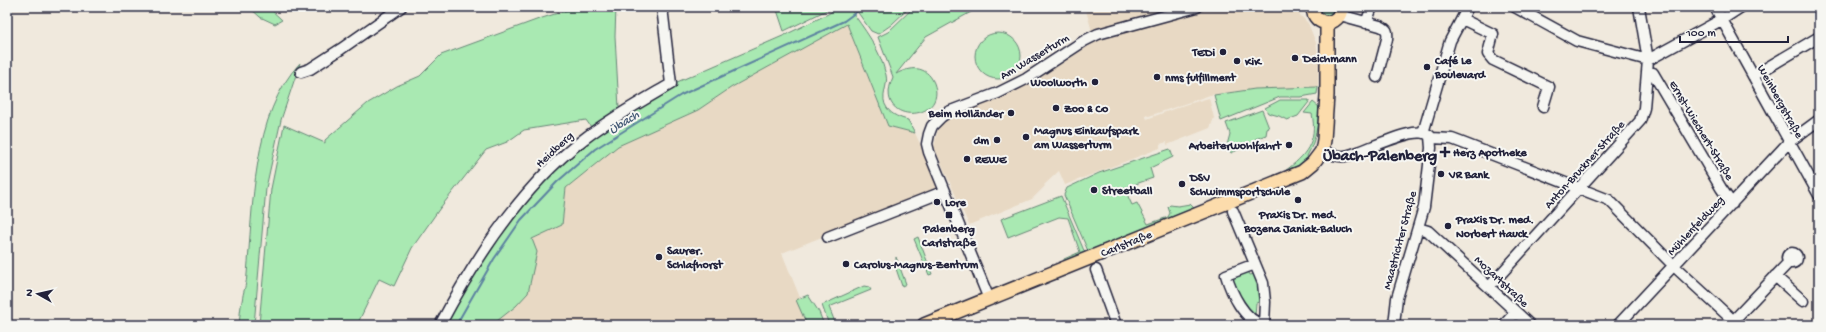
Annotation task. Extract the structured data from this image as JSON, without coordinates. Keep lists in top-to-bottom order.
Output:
{
  "streets": {
    "main road": ["Carlstraße"],
    "street": [
      "Am Wasserturm",
      "Weinbergstraße",
      "Ernst-Wiechert-Straße",
      "Heidberg",
      "Anton-Bruckner-Straße",
      "Mühlenfeldweg",
      "Maastrichter Straße",
      "Mozartstraße"
    ]
  },
  "crossings": [
    ["Am Wasserturm", "Carlstraße"],
    ["Weinbergstraße", "Mühlenfeldweg"],
    ["Ernst-Wiechert-Straße", "Anton-Bruckner-Straße"],
    ["Ernst-Wiechert-Straße", "Mühlenfeldweg"],
    ["Anton-Bruckner-Straße", "Mozartstraße"],
    ["Maastrichter Straße", "Mozartstraße"]
  ],
  "districts": ["Übach-Palenberg"],
  "water": ["Übach"],
  "places": {
    "other": [
      "TEDi",
      "Deichmann",
      "KiK",
      "Café Le Boulevard",
      "nms fulfillment",
      "Woolworth",
      "Zoo & Co",
      "Beim Holländer",
      "Magnus Einkaufspark am Wasserturm",
      "dm",
      "Arbeiterwohlfahrt",
      "REWE",
      "VR Bank",
      "DSV Schwimmsportschule",
      "Streetball",
      "Praxis Dr. med. Bozena Janiak-Baluch",
      "Lore",
      "Praxis Dr. med. Norbert Hauck",
      "Saurer. Schlafhorst",
      "Carolus-Magnus-Zentrum"
    ],
    "health": ["Herz Apotheke"],
    "transit": ["Palenberg Carlstraße"]
  },
  "scale_bar": "100 m",
  "north": "left"
}
